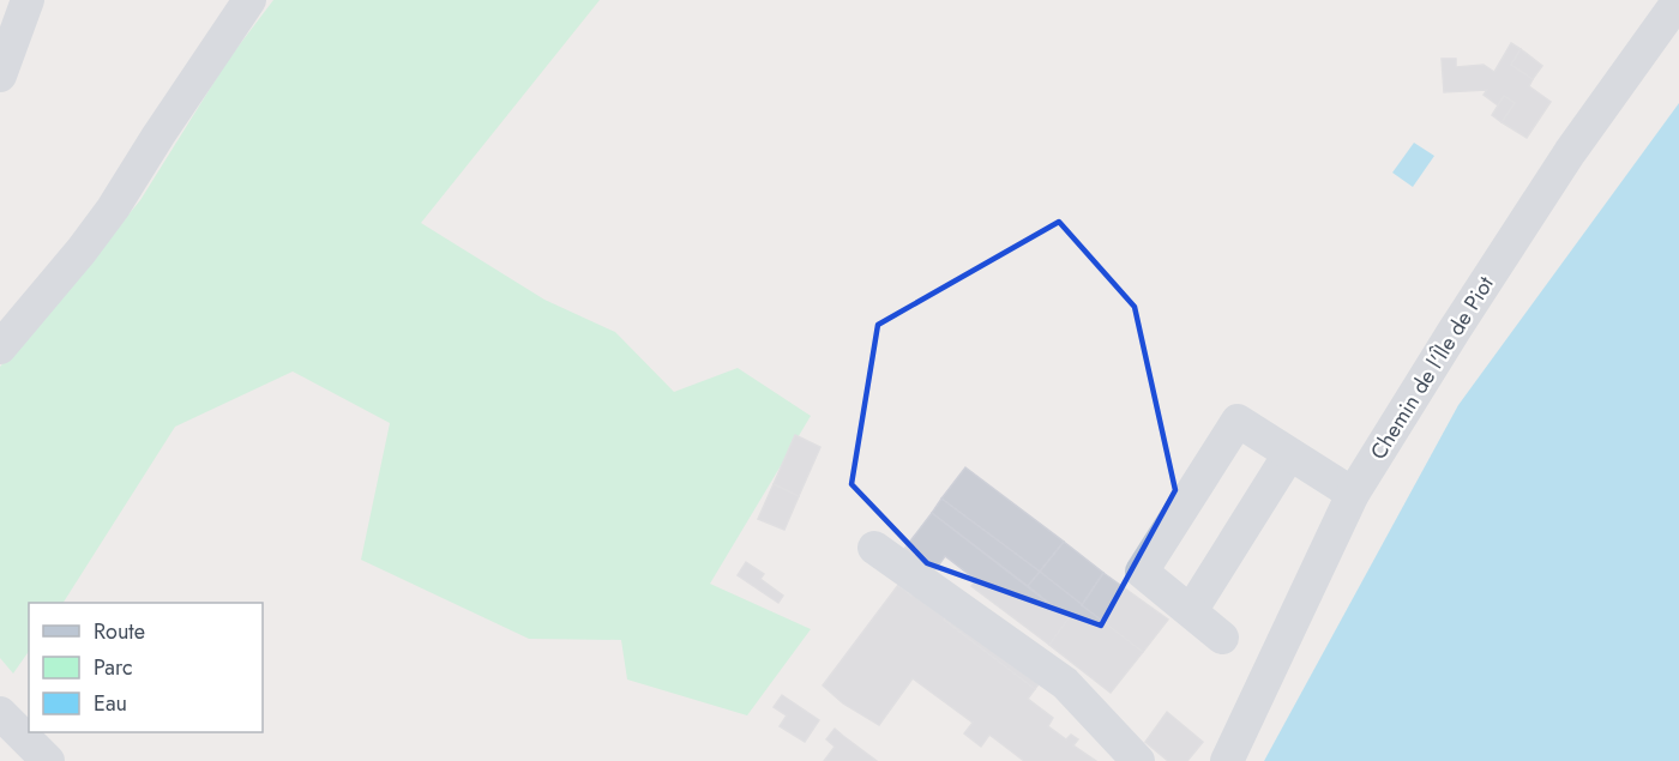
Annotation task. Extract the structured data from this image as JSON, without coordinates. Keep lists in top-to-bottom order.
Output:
{
  "streets": {
    "street": ["Chemin de l'Île de Piot"]
  },
  "legend": ["Route", "Parc", "Eau"]
}
